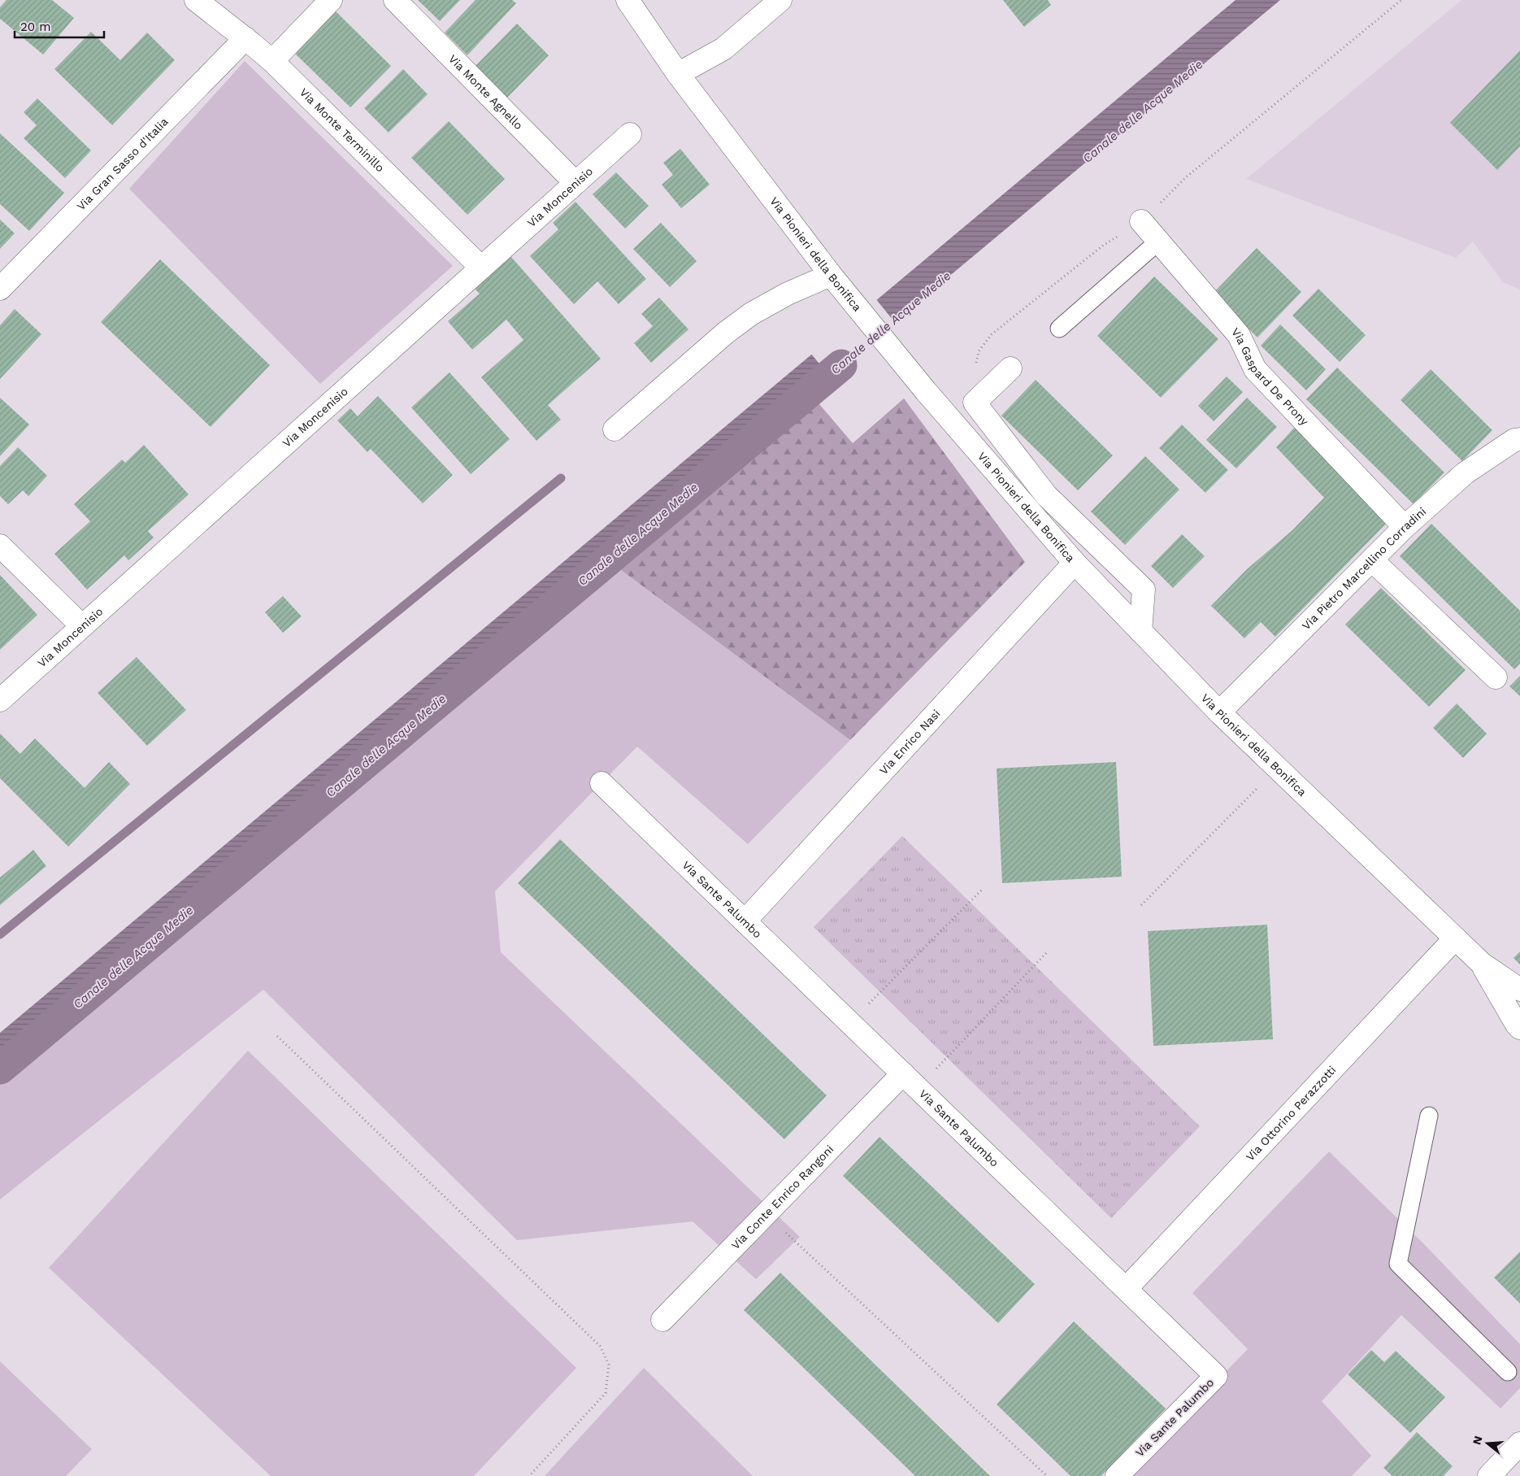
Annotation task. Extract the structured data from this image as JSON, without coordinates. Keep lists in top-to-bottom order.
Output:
{
  "streets": {
    "street": [
      "Via Monte Agnello",
      "Via Monte Terminillo",
      "Via Gran Sasso d'Italia",
      "Via Moncenisio",
      "Via Pionieri della Bonifica",
      "Via Gaspard De Prony",
      "Via Pietro Marcellino Corradini",
      "Via Enrico Nasi",
      "Via Sante Palumbo",
      "Via Ottorino Perazzotti",
      "Via Conte Enrico Rangoni"
    ]
  },
  "crossings": [
    ["Via Monte Agnello", "Via Moncenisio"],
    ["Via Monte Terminillo", "Via Gran Sasso d'Italia"],
    ["Via Monte Terminillo", "Via Moncenisio"],
    ["Via Pionieri della Bonifica", "Via Pietro Marcellino Corradini"],
    ["Via Pionieri della Bonifica", "Via Enrico Nasi"],
    ["Via Pionieri della Bonifica", "Via Ottorino Perazzotti"],
    ["Via Gaspard De Prony", "Via Pietro Marcellino Corradini"],
    ["Via Enrico Nasi", "Via Sante Palumbo"],
    ["Via Sante Palumbo", "Via Ottorino Perazzotti"],
    ["Via Sante Palumbo", "Via Conte Enrico Rangoni"]
  ],
  "water": ["Canale delle Acque Medie"],
  "scale_bar": "20 m",
  "north": "left"
}
